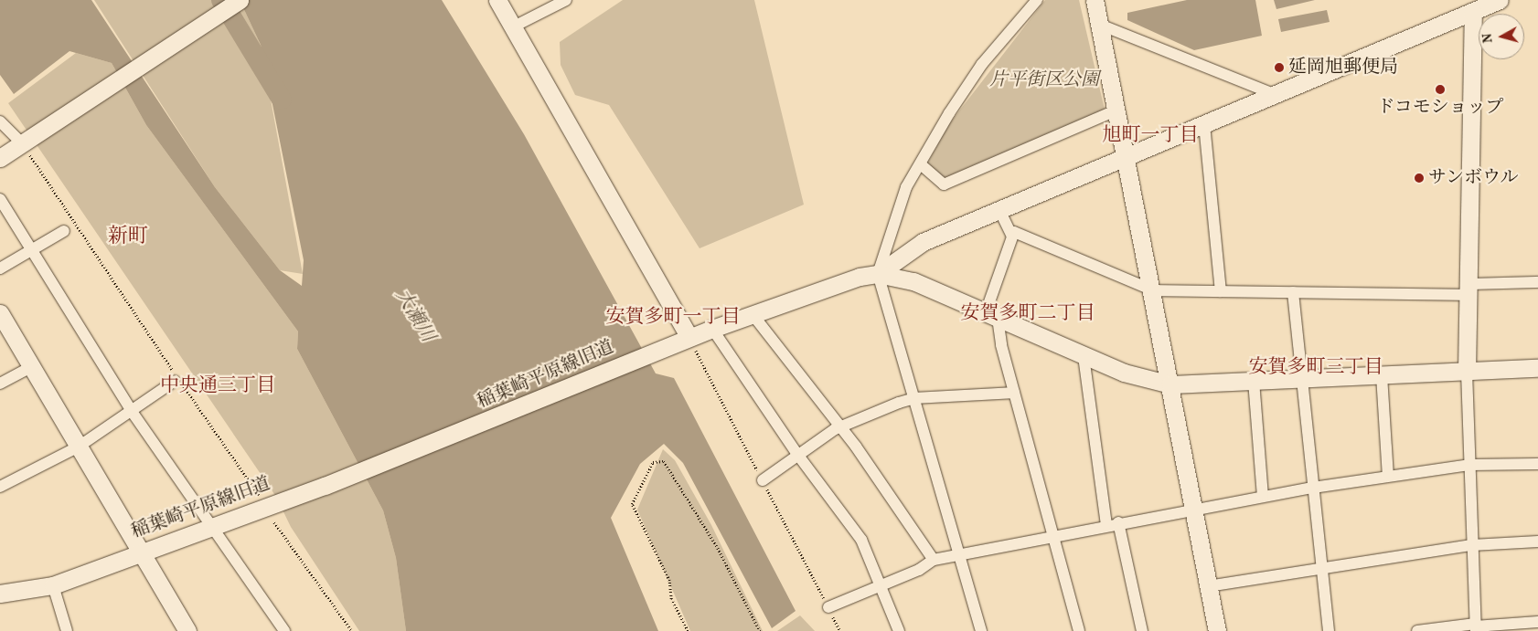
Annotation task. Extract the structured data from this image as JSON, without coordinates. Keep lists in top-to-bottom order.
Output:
{
  "streets": {
    "street": ["稲葉崎平原線旧道"]
  },
  "districts": [
    "旭町一丁目",
    "新町",
    "安賀多町二丁目",
    "安賀多町一丁目",
    "安賀多町三丁目",
    "中央通三丁目"
  ],
  "water": ["大瀬川"],
  "parks": ["片平街区公園"],
  "places": ["延岡旭郵便局", "ドコモショップ", "サンボウル"],
  "north": "left"
}
